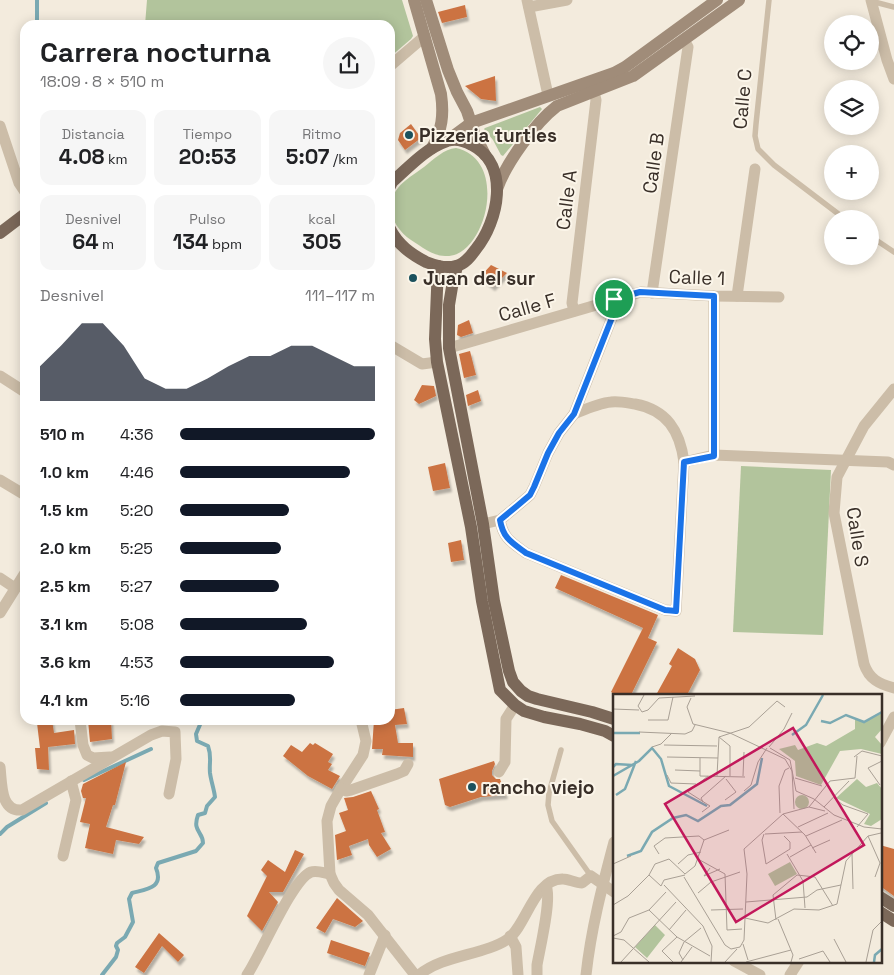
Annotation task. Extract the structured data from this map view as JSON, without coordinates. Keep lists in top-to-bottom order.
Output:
{
  "streets": {
    "street": [
      "Calle B",
      "Calle A",
      "Calle 1",
      "Calle F",
      "Calle S"
    ],
    "lane": ["Calle C"]
  },
  "crossings": [
    ["Calle B", "Calle 1"],
    ["Calle A", "Calle F"],
    ["Calle 1", "Calle F"]
  ],
  "places": ["Pizzeria turtles", "Juan del sur", "rancho viejo"],
  "page": {
    "map_buttons": ["+", "−"],
    "heading": ["Carrera nocturna", "18:09 · 8 × 510 m"],
    "stats": [
      ["Distancia", "4.08 km"],
      ["Tiempo", "20:53"],
      ["Ritmo", "5:07 /km"],
      ["Desnivel", "64 m"],
      ["Pulso", "134 bpm"],
      ["kcal", "305"]
    ],
    "chart": ["Desnivel", "111–117 m"],
    "list": [
      {
        "name": "510 m",
        "note": "4:36"
      },
      {
        "name": "1.0 km",
        "note": "4:46"
      },
      {
        "name": "1.5 km",
        "note": "5:20"
      },
      {
        "name": "2.0 km",
        "note": "5:25"
      },
      {
        "name": "2.5 km",
        "note": "5:27"
      },
      {
        "name": "3.1 km",
        "note": "5:08"
      },
      {
        "name": "3.6 km",
        "note": "4:53"
      },
      {
        "name": "4.1 km",
        "note": "5:16"
      }
    ]
  }
}
